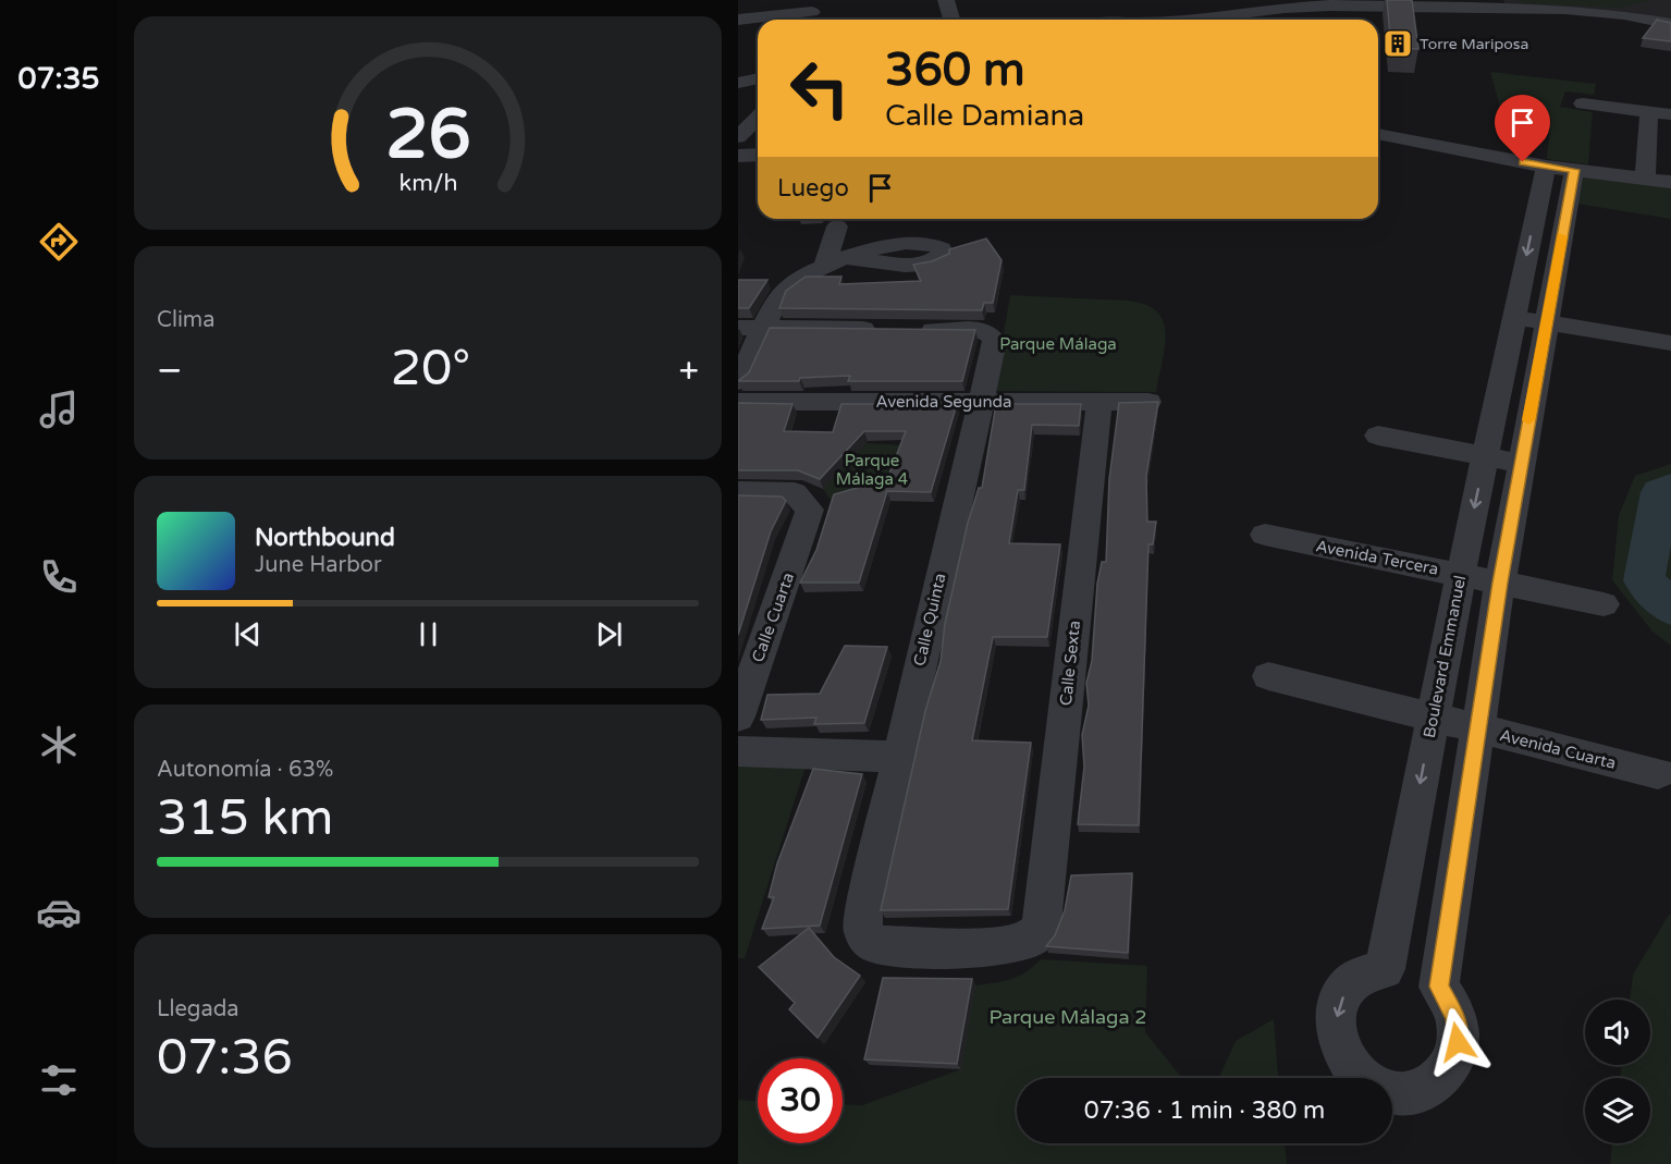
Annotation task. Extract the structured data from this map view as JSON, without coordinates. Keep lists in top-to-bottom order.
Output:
{
  "streets": {
    "street": [
      "Avenida Segunda",
      "Avenida Tercera",
      "Calle Cuarta",
      "Calle Quinta",
      "Boulevard Emmanuel",
      "Calle Sexta",
      "Avenida Cuarta"
    ]
  },
  "crossings": [
    ["Avenida Segunda", "Calle Quinta"],
    ["Avenida Segunda", "Calle Sexta"],
    ["Avenida Tercera", "Boulevard Emmanuel"],
    ["Calle Quinta", "Calle Sexta"],
    ["Boulevard Emmanuel", "Avenida Cuarta"]
  ],
  "parks": ["Parque Málaga", "Parque Málaga 4", "Parque Málaga 2"],
  "places": {
    "building": ["Torre Mariposa"]
  },
  "page": {
    "tabs": "07:35",
    "turn": ["360 m", "Calle Damiana"],
    "then": "Luego",
    "tile": [
      "Clima",
      ["Autonomía · 63%", "315 km"],
      ["Llegada", "07:36"]
    ],
    "heat": ["−", "20°", "+"],
    "song": ["Northbound", "June Harbor"],
    "limit": "30",
    "trip": "07:36 · 1 min · 380 m",
    "gauge": ["26", "km/h"]
  }
}
